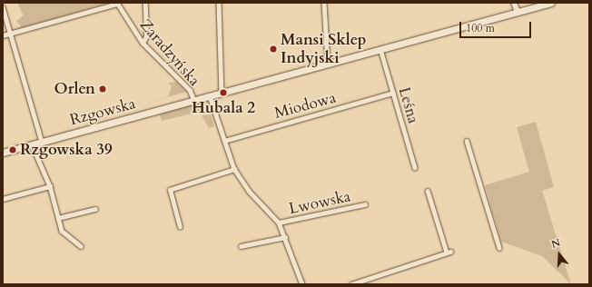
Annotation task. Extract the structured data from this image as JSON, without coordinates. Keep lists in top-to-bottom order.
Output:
{
  "streets": {
    "main road": ["Rzgowska"],
    "street": [
      "Zaradzyńska",
      "Miodowa",
      "Leśna",
      "Lwowska"
    ]
  },
  "crossings": [
    ["Zaradzyńska", "Miodowa"],
    ["Zaradzyńska", "Rzgowska"],
    ["Zaradzyńska", "Lwowska"],
    ["Miodowa", "Leśna"],
    ["Leśna", "Rzgowska"]
  ],
  "places": [
    "Mansi Sklep Indyjski",
    "Orlen",
    "Hubala 2",
    "Rzgowska 39"
  ],
  "scale_bar": "100 m",
  "north": "top"
}
